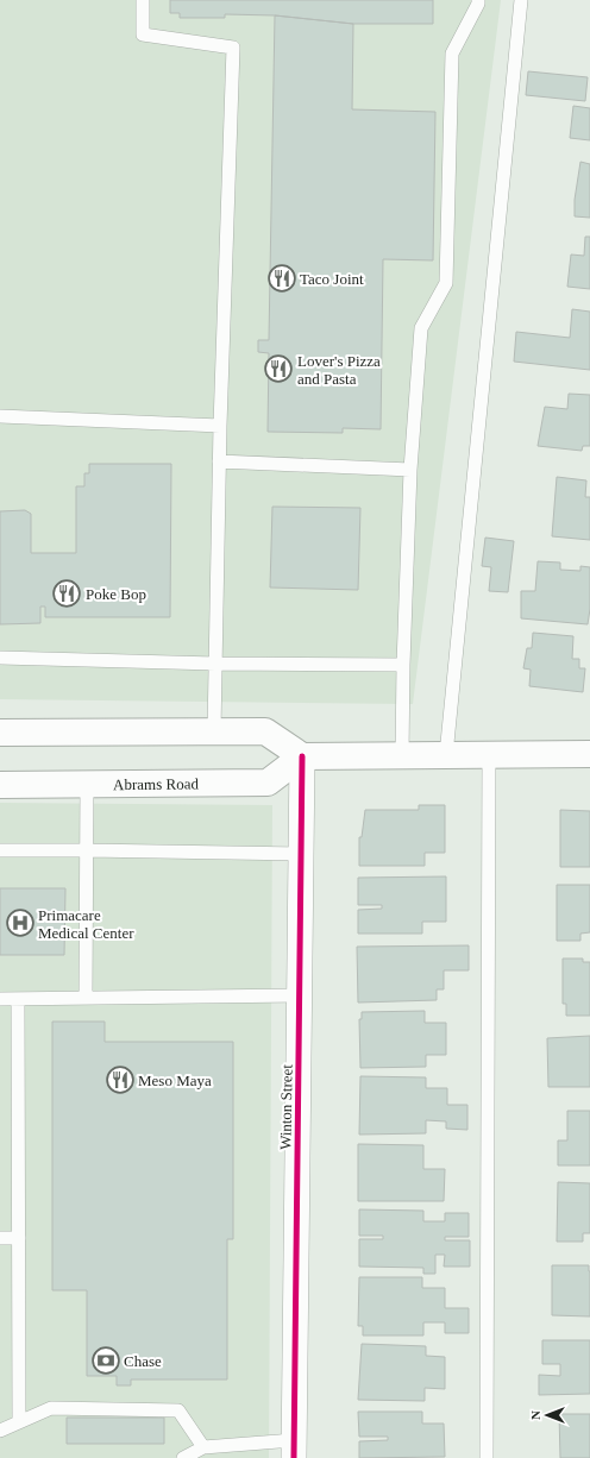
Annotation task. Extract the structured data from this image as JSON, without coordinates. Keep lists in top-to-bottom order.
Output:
{
  "streets": {
    "main road": ["Abrams Road"],
    "street": ["Winton Street"]
  },
  "crossings": [
    ["Abrams Road", "Winton Street"]
  ],
  "places": {
    "restaurant": [
      "Taco Joint",
      "Lover's Pizza and Pasta",
      "Poke Bop",
      "Meso Maya"
    ],
    "hospital": ["Primacare Medical Center"],
    "bank": ["Chase"]
  },
  "north": "left"
}
